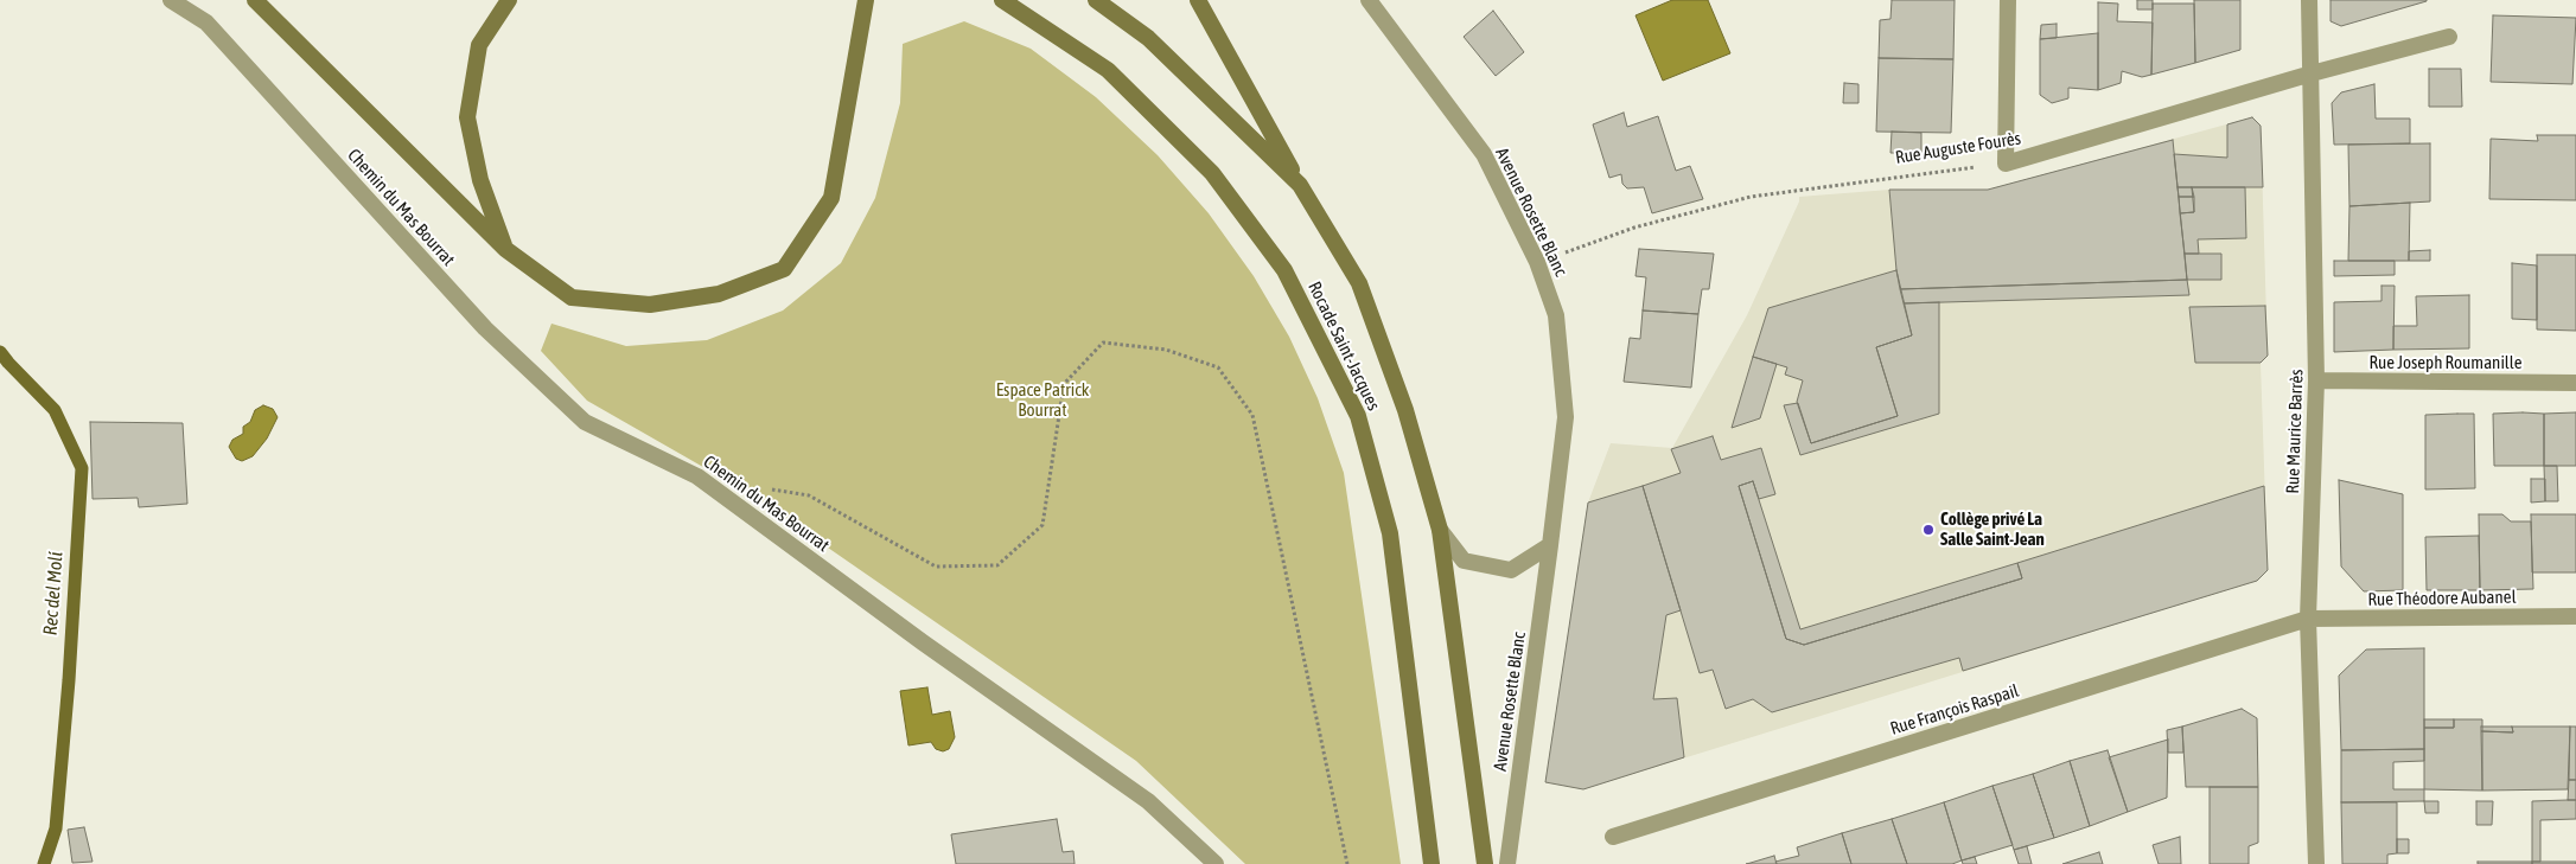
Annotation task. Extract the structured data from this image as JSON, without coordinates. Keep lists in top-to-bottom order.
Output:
{
  "streets": {
    "main road": ["Rocade Saint-Jacques"],
    "street": [
      "Rue Auguste Fourès",
      "Chemin du Mas Bourrat",
      "Avenue Rosette Blanc",
      "Rue Joseph Roumanille",
      "Rue Maurice Barrès",
      "Rue Théodore Aubanel",
      "Rue François Raspail"
    ]
  },
  "crossings": [
    ["Rue Auguste Fourès", "Avenue Rosette Blanc"],
    ["Rue Auguste Fourès", "Rue Maurice Barrès"],
    ["Rue Joseph Roumanille", "Rue Maurice Barrès"],
    ["Rue Maurice Barrès", "Rue Théodore Aubanel"],
    ["Rue Maurice Barrès", "Rue François Raspail"],
    ["Rue Théodore Aubanel", "Rue François Raspail"]
  ],
  "water": ["Rec del Molí"],
  "parks": ["Espace Patrick Bourrat"],
  "places": ["Collège privé La Salle Saint-Jean"]
}
